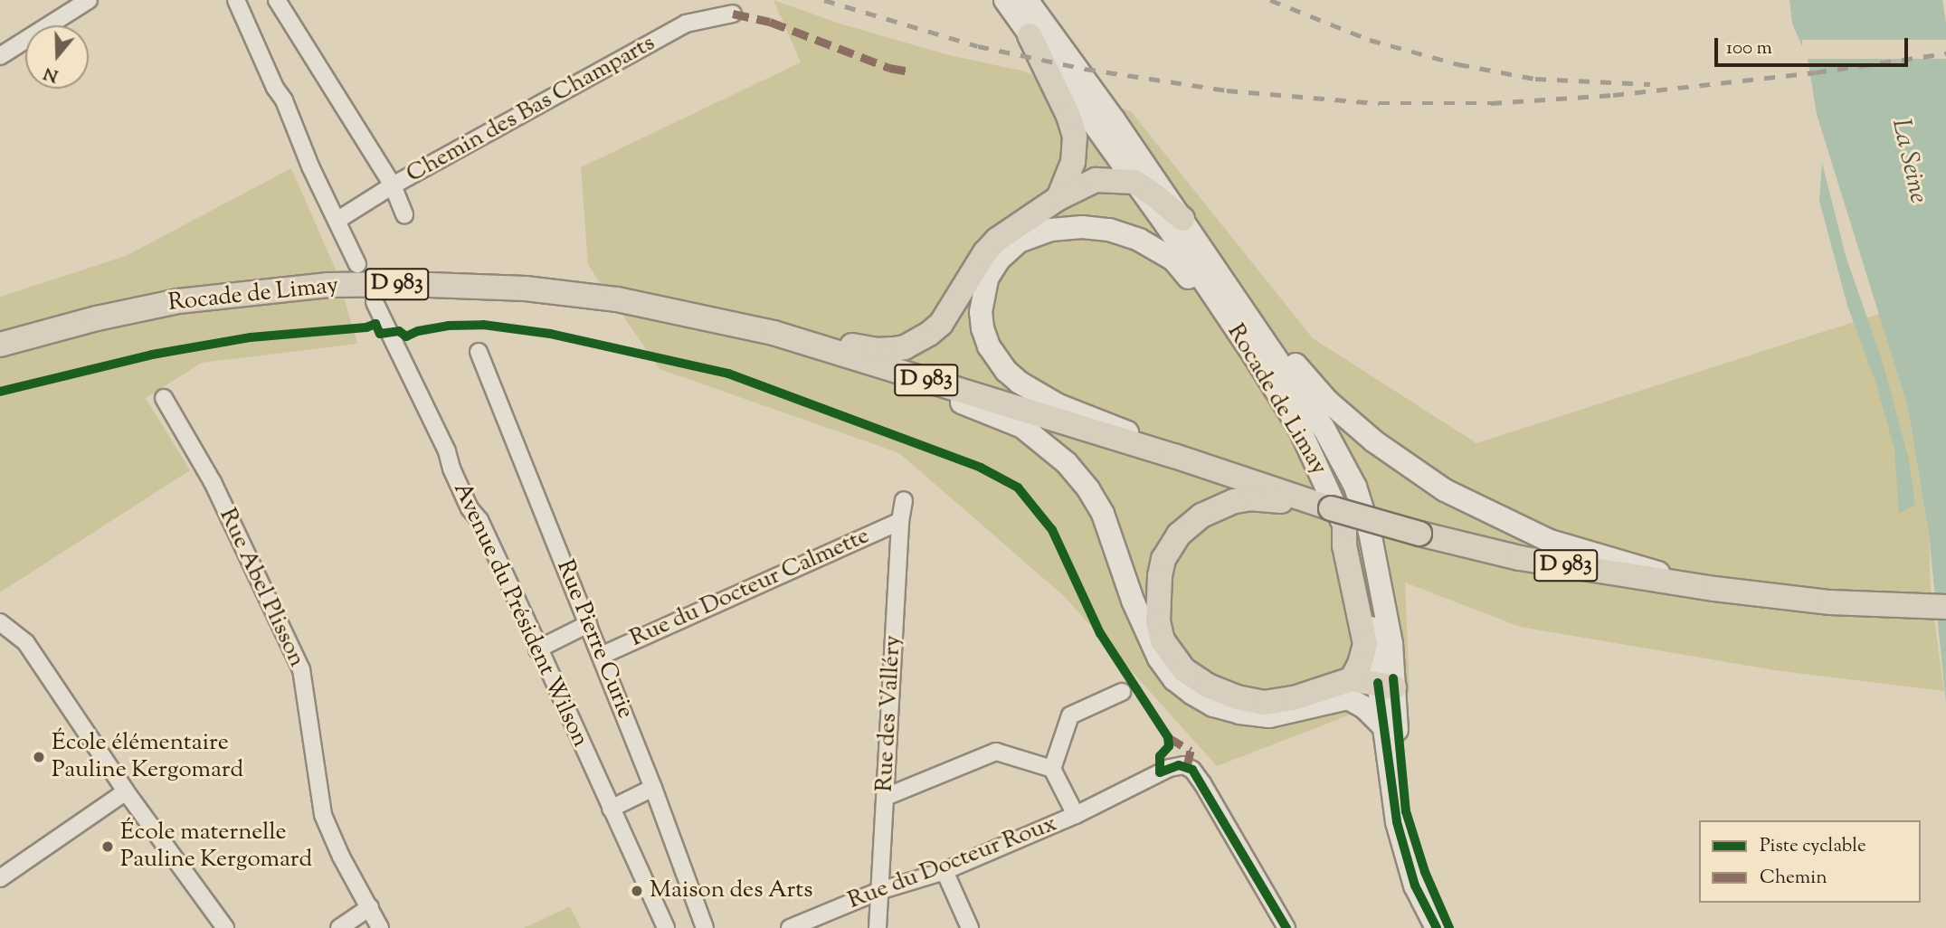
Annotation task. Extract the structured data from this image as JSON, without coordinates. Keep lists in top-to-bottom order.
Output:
{
  "streets": {
    "main road": ["D 983", "Rocade de Limay"],
    "street": [
      "Chemin des Bas Champarts",
      "Rue Abel Plisson",
      "Rue du Docteur Calmette",
      "Avenue du Président Wilson",
      "Rue Pierre Curie",
      "Rue des Valléry",
      "Rue du Docteur Roux"
    ]
  },
  "crossings": [
    ["D 983", "Rocade de Limay"],
    ["Rue du Docteur Calmette", "Rue Pierre Curie"],
    ["Rue du Docteur Calmette", "Rue des Valléry"],
    ["Rue des Valléry", "Rue du Docteur Roux"]
  ],
  "water": ["La Seine"],
  "places": ["École élémentaire Pauline Kergomard", "École maternelle Pauline Kergomard", "Maison des Arts"],
  "legend": ["Piste cyclable", "Chemin"],
  "scale_bar": "100 m",
  "north": "bottom"
}
